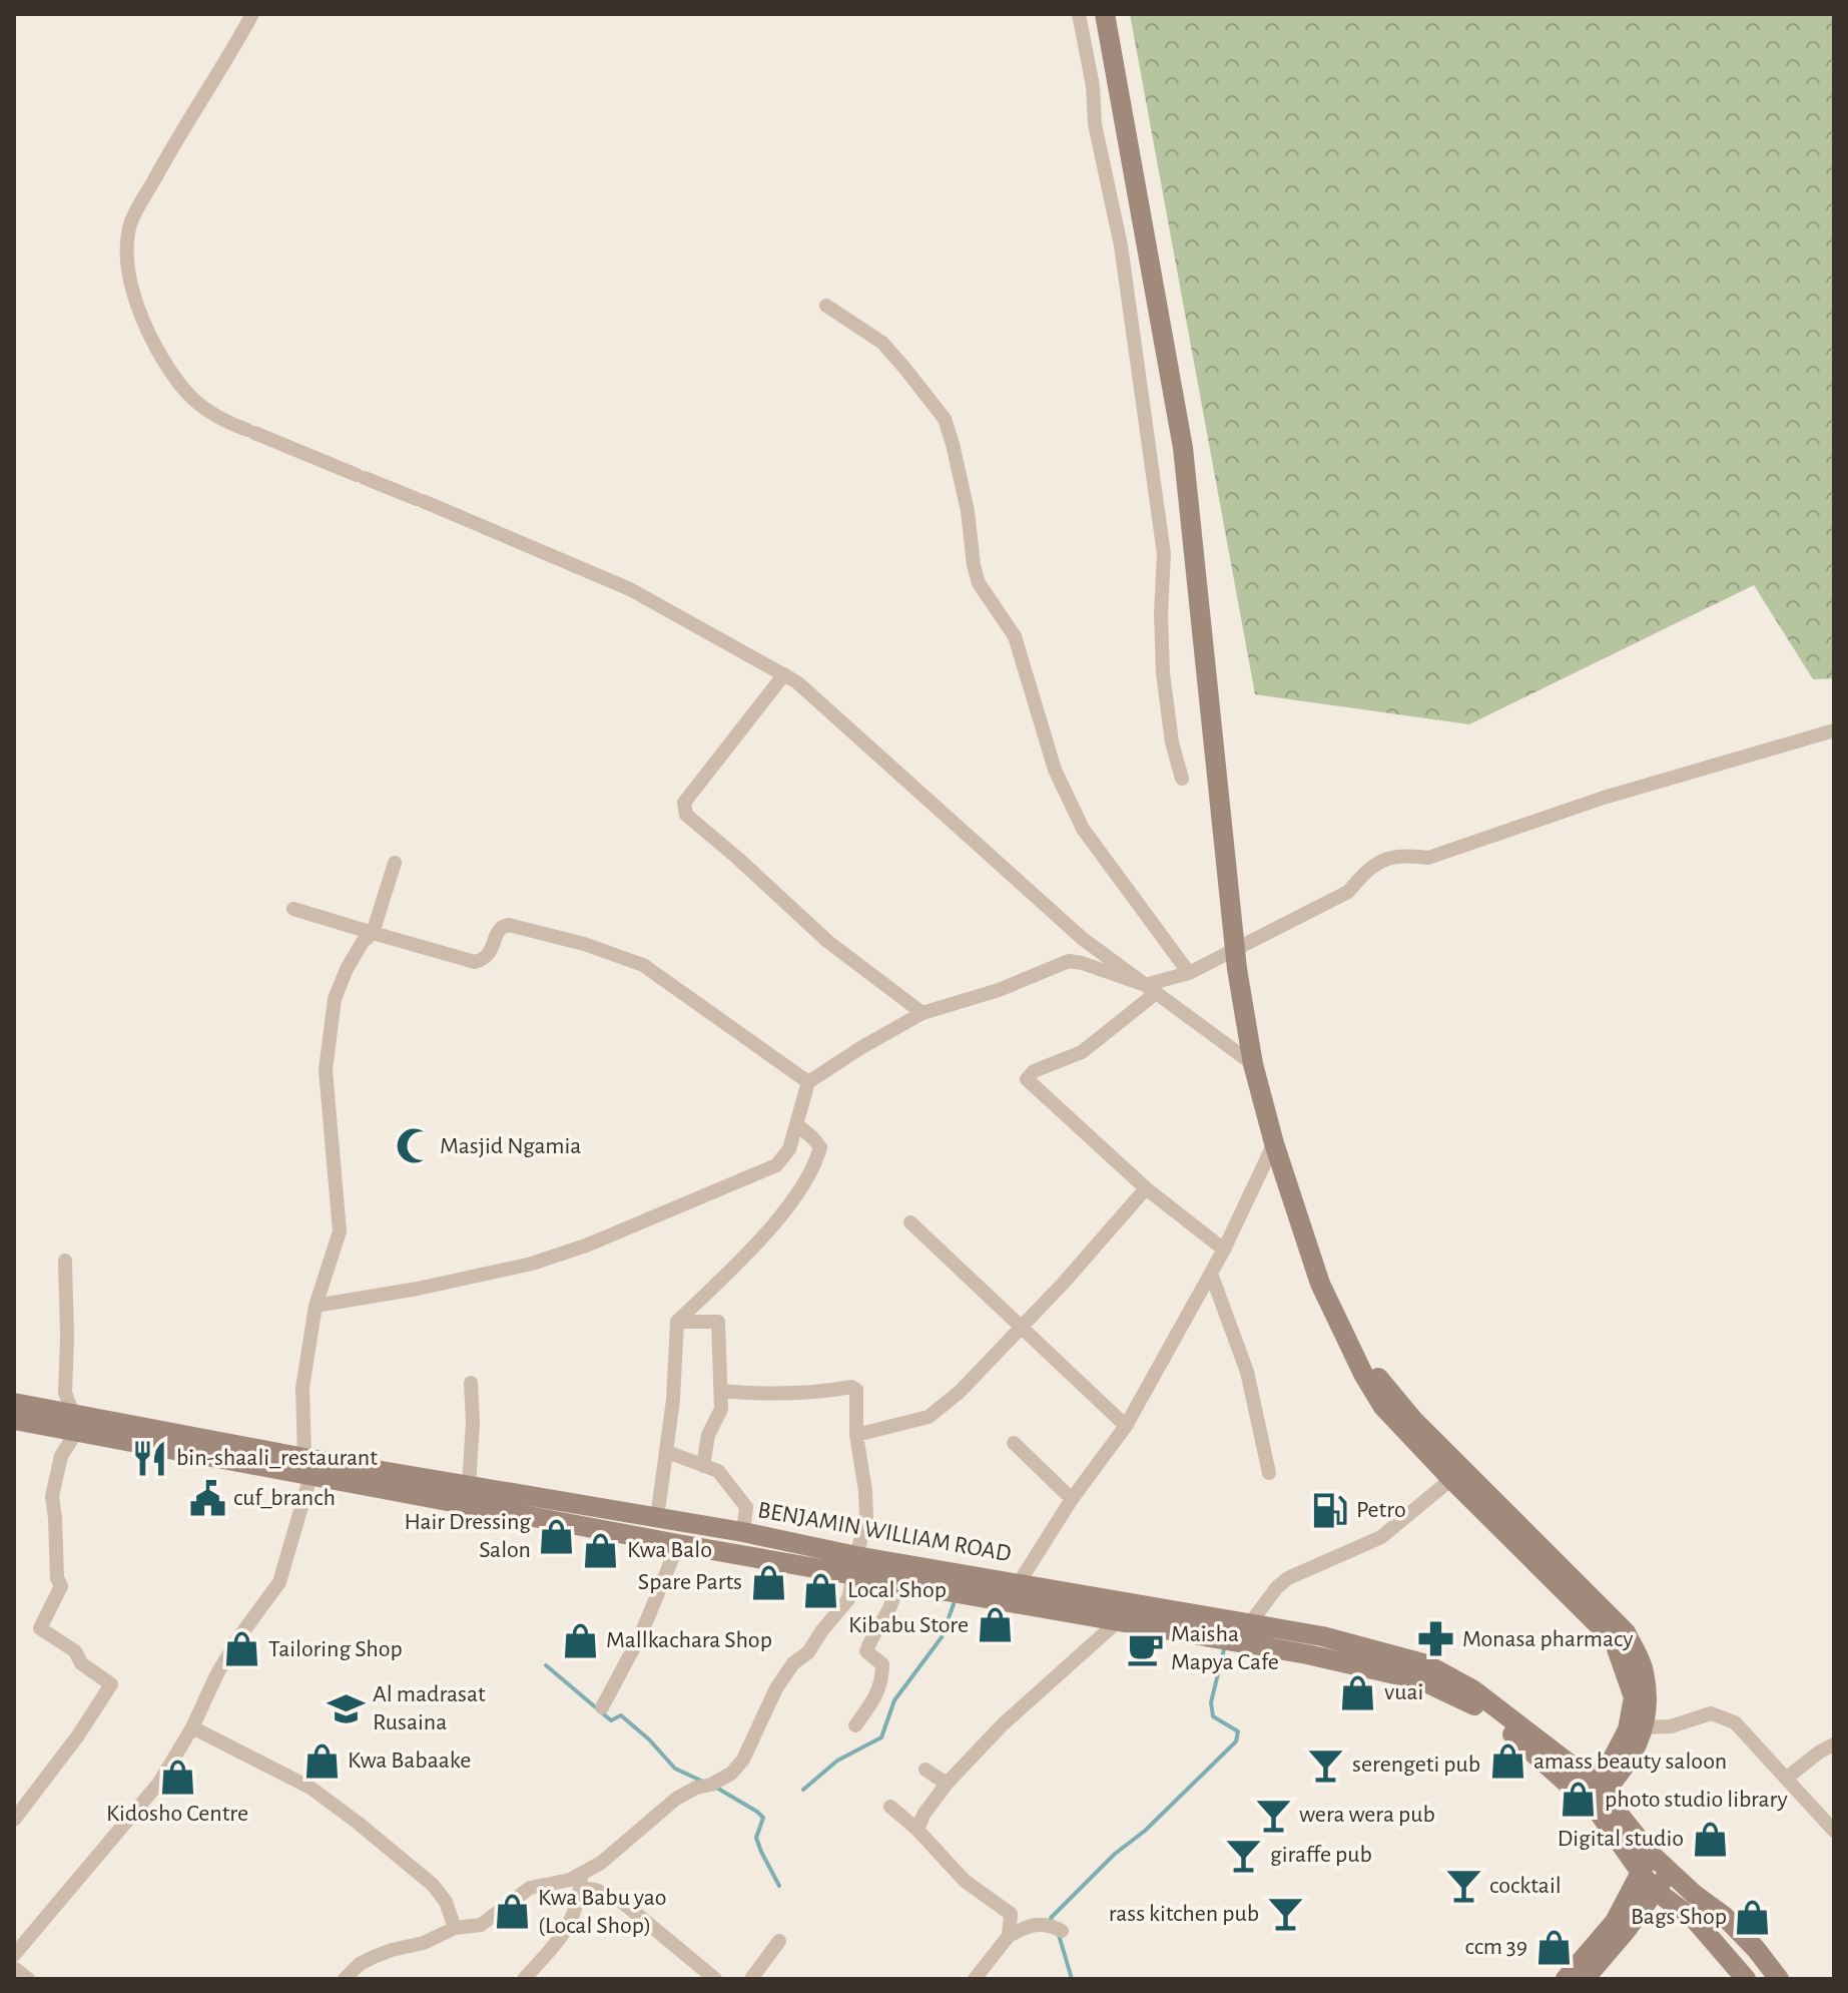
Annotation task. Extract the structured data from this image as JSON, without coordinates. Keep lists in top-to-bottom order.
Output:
{
  "streets": {
    "main road": ["BENJAMIN WILLIAM ROAD"]
  },
  "places": {
    "mosque": ["Masjid Ngamia"],
    "restaurant": ["bin-shaali_restaurant"],
    "public building": ["cuf_branch"],
    "fuel station": ["Petro"],
    "shop": [
      "Hair Dressing Salon",
      "Kwa Balo",
      "Spare Parts",
      "Local Shop",
      "Kibabu Store",
      "Mallkachara Shop",
      "Tailoring Shop",
      "vuai",
      "Kwa Babaake",
      "amass beauty saloon",
      "Kidosho Centre",
      "photo studio library",
      "Digital studio",
      "Kwa Babu yao (Local Shop)",
      "Bags Shop",
      "ccm 39"
    ],
    "pharmacy": ["Monasa pharmacy"],
    "cafe": ["Maisha Mapya Cafe"],
    "school or university": ["Al madrasat Rusaina"],
    "bar": [
      "serengeti pub",
      "wera wera pub",
      "giraffe pub",
      "cocktail",
      "rass kitchen pub"
    ]
  }
}
